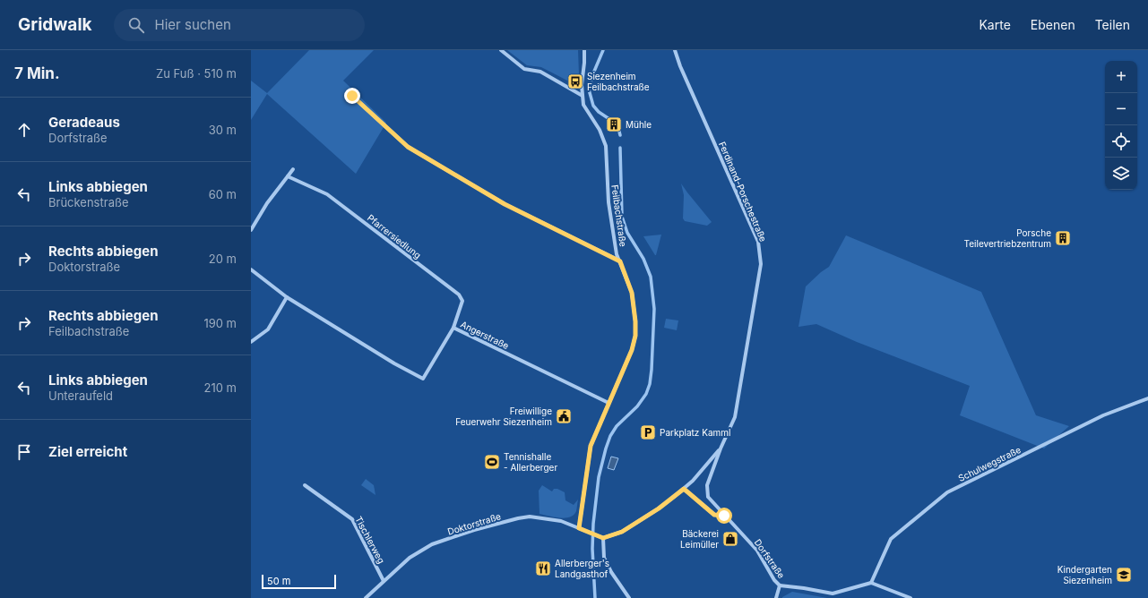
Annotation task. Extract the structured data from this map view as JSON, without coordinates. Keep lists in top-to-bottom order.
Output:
{
  "streets": {
    "street": [
      "Ferdinand-Porschestraße",
      "Feilbachstraße",
      "Pfarrersiedlung",
      "Angerstraße",
      "Schulwegstraße",
      "Doktorstraße",
      "Tischlerweg",
      "Dorfstraße"
    ]
  },
  "crossings": [
    ["Ferdinand-Porschestraße", "Dorfstraße"],
    ["Feilbachstraße", "Angerstraße"],
    ["Feilbachstraße", "Doktorstraße"],
    ["Pfarrersiedlung", "Angerstraße"],
    ["Doktorstraße", "Tischlerweg"]
  ],
  "places": {
    "bus stop": ["Siezenheim Feilbachstraße"],
    "building": ["Mühle", "Porsche Teilevertriebzentrum"],
    "public building": ["Freiwillige Feuerwehr Siezenheim"],
    "parking": ["Parkplatz Kamml"],
    "sports": ["Tennishalle - Allerberger"],
    "shop": ["Bäckerei Leimüller"],
    "restaurant": ["Allerberger's Landgasthof"],
    "school or university": ["Kindergarten Siezenheim"]
  },
  "scale_bar": "50 m",
  "page": {
    "header": "Gridwalk",
    "search": "Hier suchen",
    "nav": ["Karte", "Ebenen", "Teilen"],
    "heading": ["7 Min.", "Zu Fuß · 510 m"],
    "map_buttons": ["+", "−"],
    "list": [
      ["Geradeaus", "Dorfstraße", "30 m"],
      ["Links abbiegen", "Brückenstraße", "60 m"],
      ["Rechts abbiegen", "Doktorstraße", "20 m"],
      ["Rechts abbiegen", "Feilbachstraße", "190 m"],
      ["Links abbiegen", "Unteraufeld", "210 m"],
      "Ziel erreicht"
    ],
    "scale": "50 m"
  }
}
